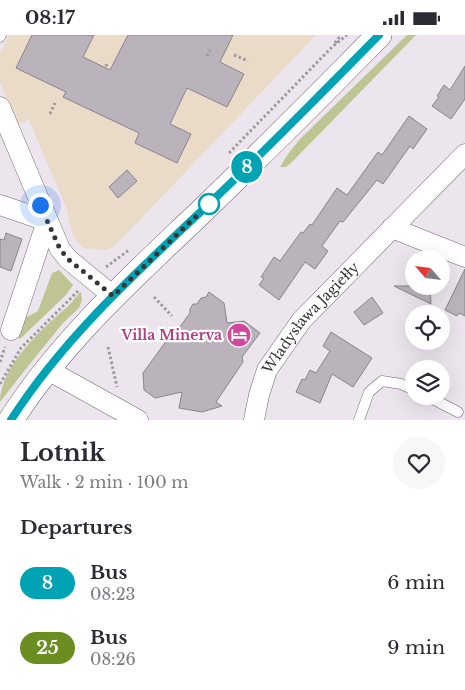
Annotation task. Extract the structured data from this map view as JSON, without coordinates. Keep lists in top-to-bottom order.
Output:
{
  "streets": {
    "street": ["Władysława Jagiełły"]
  },
  "places": {
    "hotel": ["Villa Minerva"]
  },
  "lines": ["bus line 8"],
  "north": "top left",
  "page": {
    "status": "08:17",
    "on_map": "8",
    "heading": [
      ["Lotnik", "Walk · 2 min · 100 m"],
      "Departures"
    ],
    "list": [
      {
        "mark": "8",
        "name": "Bus",
        "note": "08:23",
        "value": "6 min"
      },
      {
        "mark": "25",
        "name": "Bus",
        "note": "08:26",
        "value": "9 min"
      }
    ]
  }
}
